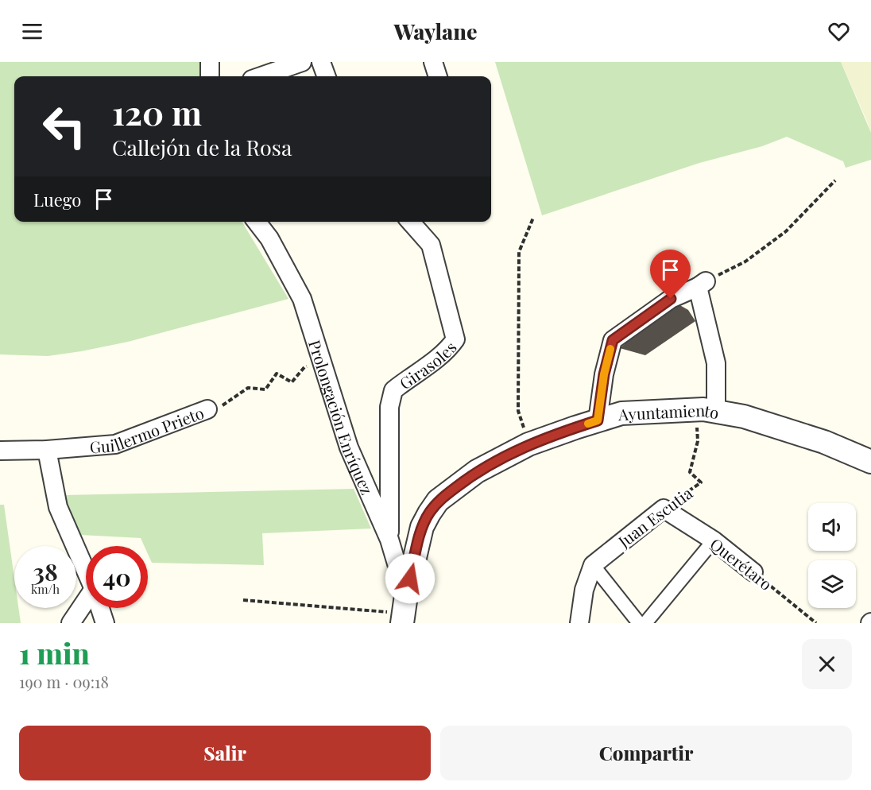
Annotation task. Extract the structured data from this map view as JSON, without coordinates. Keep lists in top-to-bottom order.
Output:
{
  "streets": {
    "street": [
      "Girasoles",
      "Ayuntamiento",
      "Prolongación Enríquez",
      "Guillermo Prieto",
      "Juan Escutia",
      "Querétaro"
    ]
  },
  "crossings": [
    ["Girasoles", "Prolongación Enríquez"],
    ["Ayuntamiento", "Prolongación Enríquez"],
    ["Ayuntamiento", "Juan Escutia"],
    ["Prolongación Enríquez", "Guillermo Prieto"],
    ["Juan Escutia", "Querétaro"]
  ],
  "page": {
    "header": "Waylane",
    "turn": ["120 m", "Callejón de la Rosa"],
    "then": "Luego",
    "speed": "38 km/h",
    "limit": "40",
    "heading": ["1 min", "190 m · 09:18"],
    "buttons": ["Salir", "Compartir"]
  }
}
